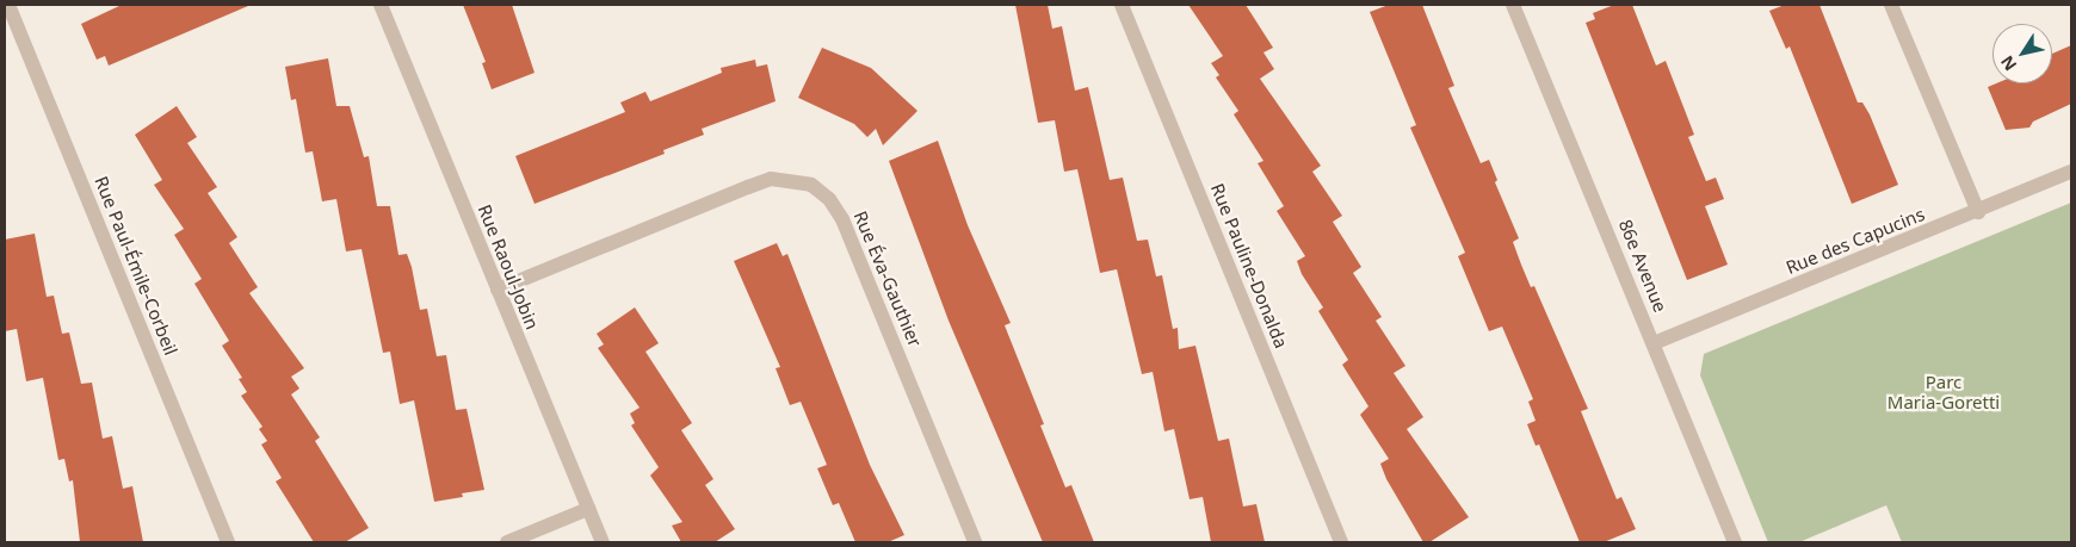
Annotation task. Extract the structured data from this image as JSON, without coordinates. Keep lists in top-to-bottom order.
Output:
{
  "streets": {
    "street": [
      "Rue des Capucins",
      "Rue Paul-Émile-Corbeil",
      "Rue Pauline-Donalda",
      "86e Avenue",
      "Rue Raoul-Jobin",
      "Rue Éva-Gauthier"
    ]
  },
  "crossings": [
    ["Rue des Capucins", "86e Avenue"],
    ["Rue Raoul-Jobin", "Rue Éva-Gauthier"]
  ],
  "parks": ["Parc Maria-Goretti"],
  "north": "bottom left"
}
